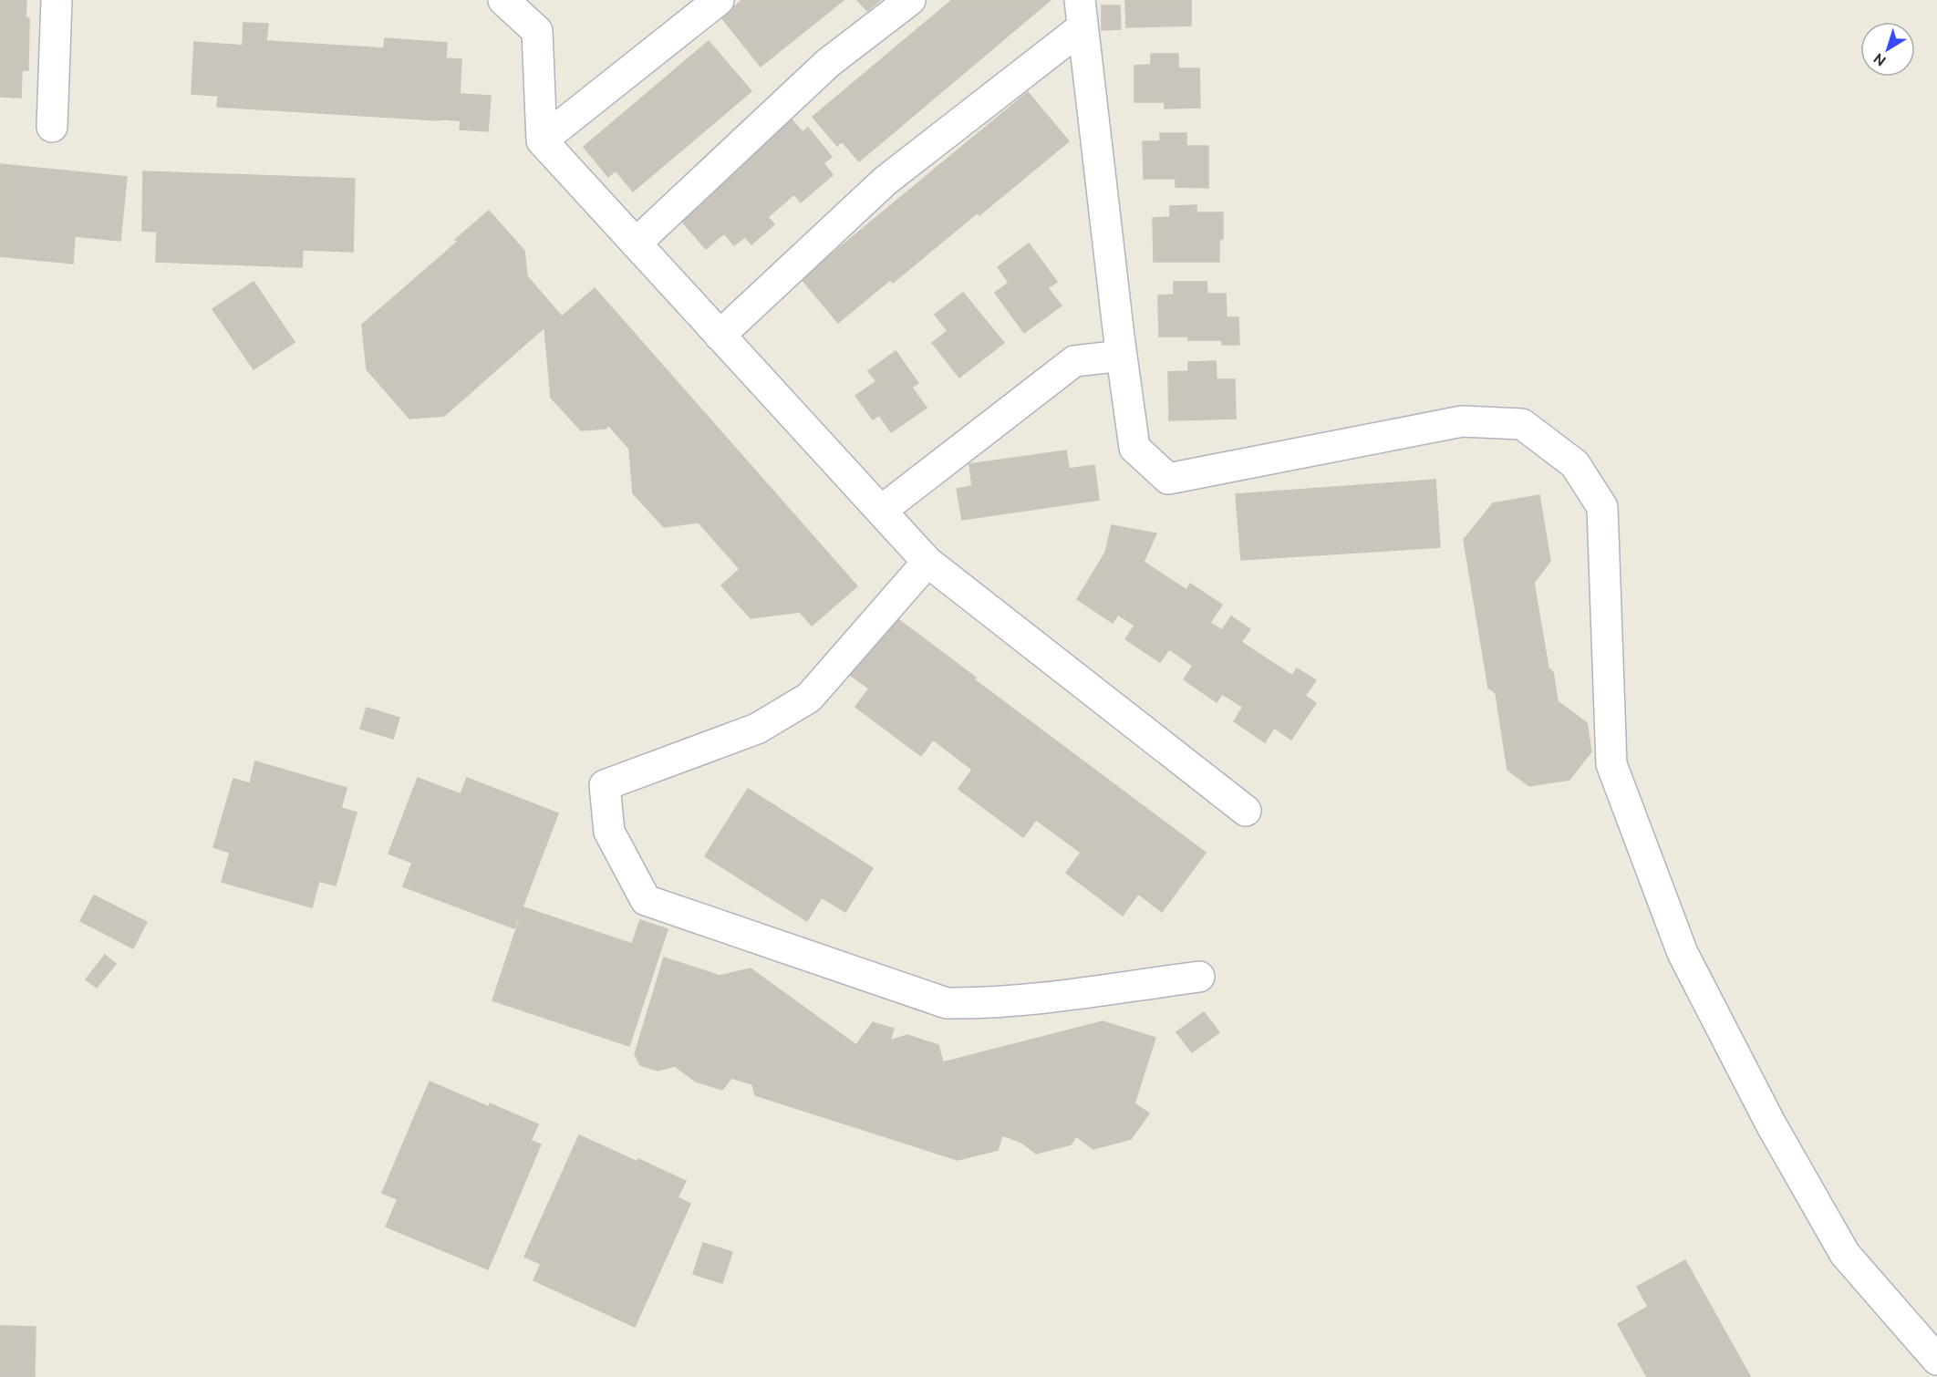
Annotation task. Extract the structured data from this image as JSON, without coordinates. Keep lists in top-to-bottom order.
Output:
{
  "north": "bottom left"
}
